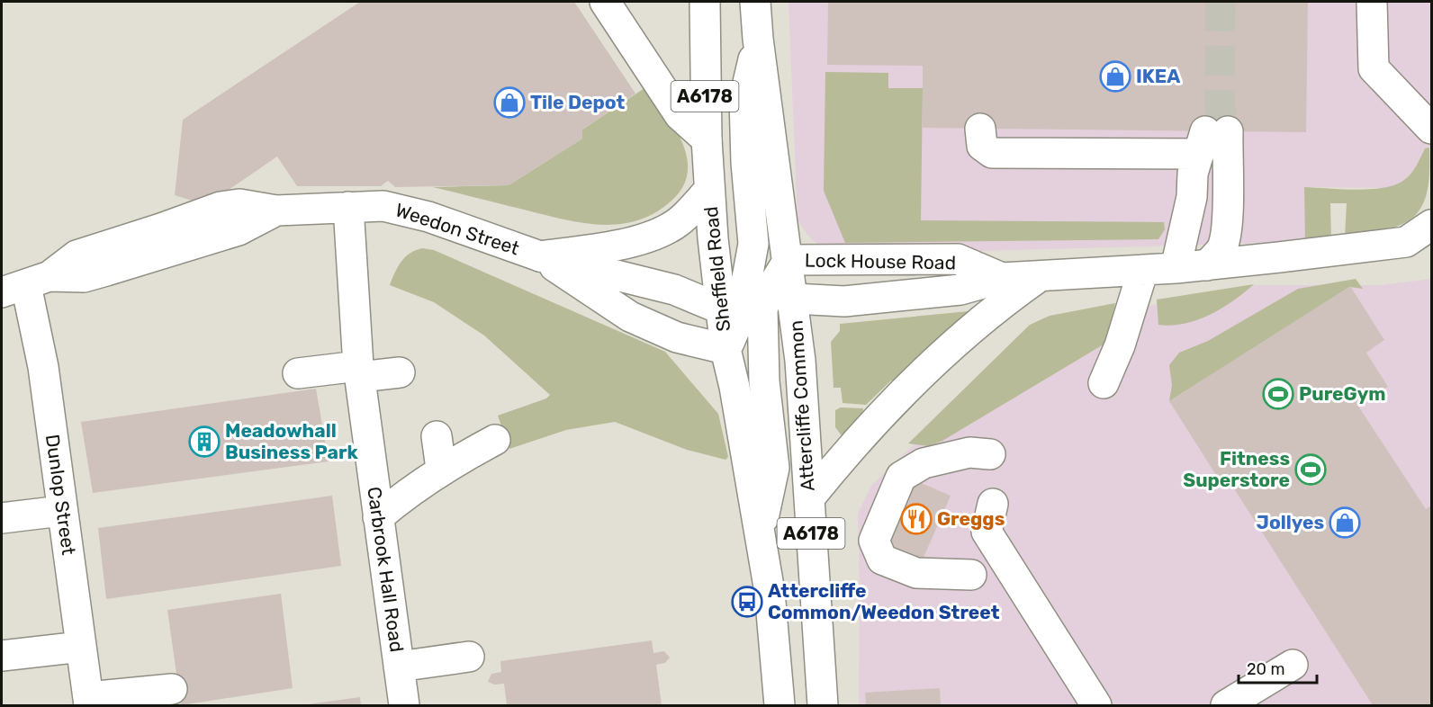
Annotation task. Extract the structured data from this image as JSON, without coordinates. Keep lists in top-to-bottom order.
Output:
{
  "streets": {
    "street": [
      "A6178",
      "Weedon Street",
      "Lock House Road",
      "Sheffield Road",
      "Attercliffe Common",
      "Dunlop Street",
      "Carbrook Hall Road"
    ]
  },
  "crossings": [
    ["Weedon Street", "Sheffield Road"],
    ["Weedon Street", "Attercliffe Common"],
    ["Weedon Street", "Dunlop Street"],
    ["Weedon Street", "Carbrook Hall Road"],
    ["Lock House Road", "Sheffield Road"],
    ["Lock House Road", "Attercliffe Common"],
    ["Sheffield Road", "Attercliffe Common"]
  ],
  "places": {
    "shop": ["IKEA", "Tile Depot", "Jollyes"],
    "sports": ["PureGym", "Fitness Superstore"],
    "building": ["Meadowhall Business Park"],
    "restaurant": ["Greggs"],
    "bus stop": ["Attercliffe Common/Weedon Street"]
  },
  "scale_bar": "20 m"
}
